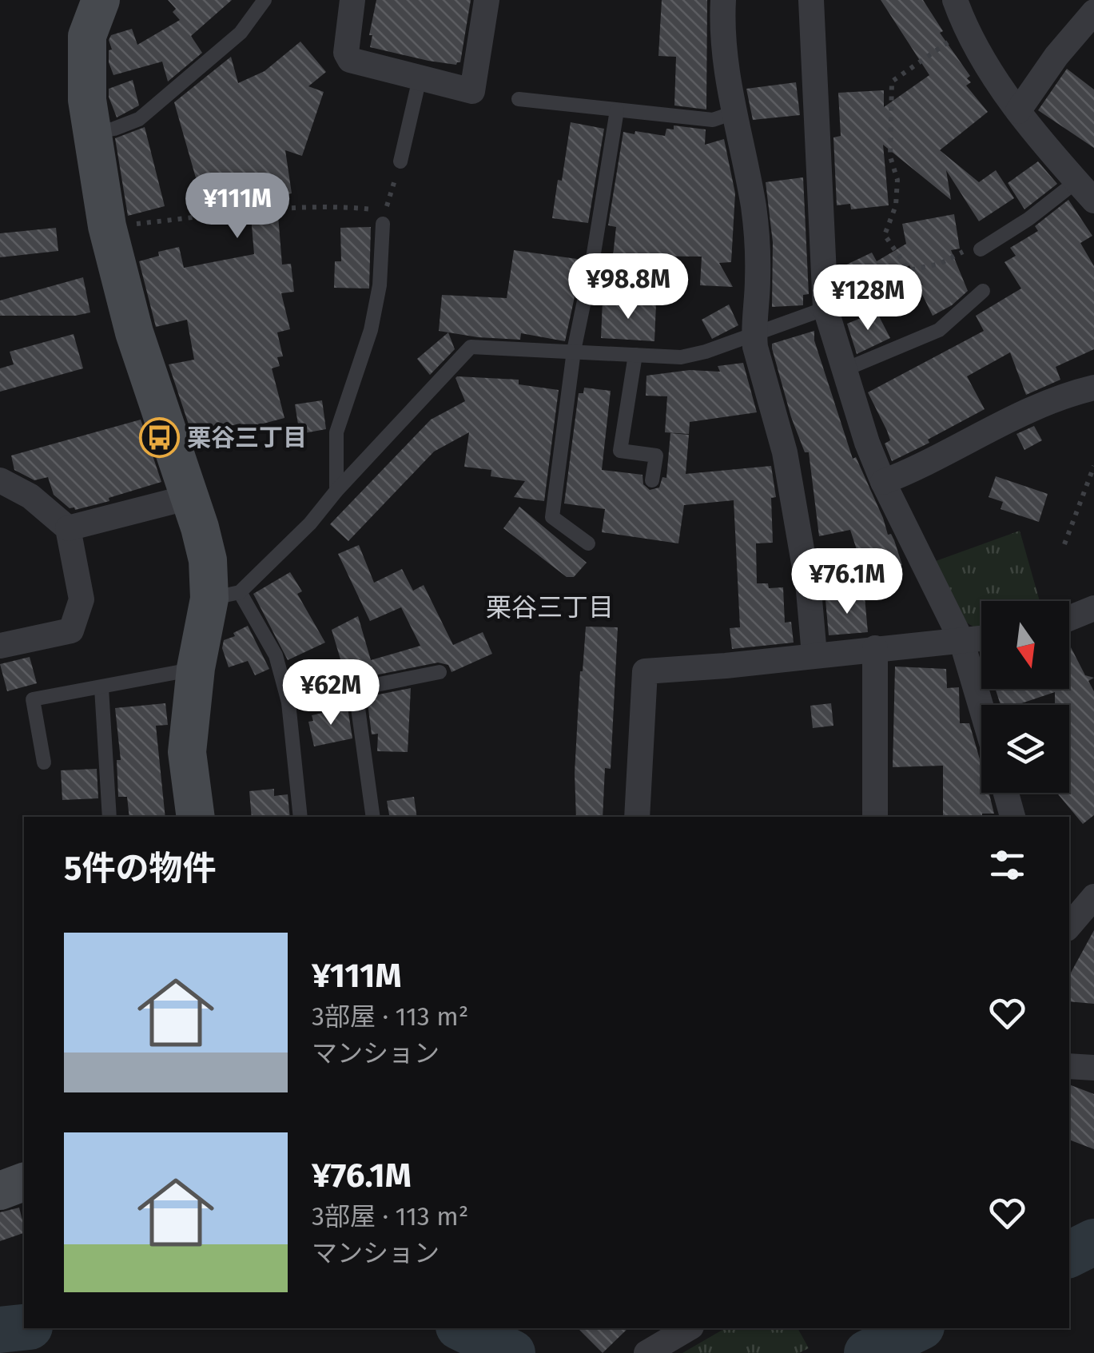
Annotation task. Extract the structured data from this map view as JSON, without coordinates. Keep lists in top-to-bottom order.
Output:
{
  "districts": ["栗谷三丁目"],
  "places": {
    "bus stop": ["栗谷三丁目"]
  },
  "north": "bottom",
  "page": {
    "price": [
      "¥111M",
      "¥98.8M",
      "¥128M",
      "¥76.1M",
      "¥62M"
    ],
    "heading": "5件の物件",
    "list": [
      {
        "name": "¥111M",
        "note": "3部屋 · 113 m² · マンション"
      },
      {
        "name": "¥76.1M",
        "note": "3部屋 · 113 m² · マンション"
      }
    ]
  }
}
